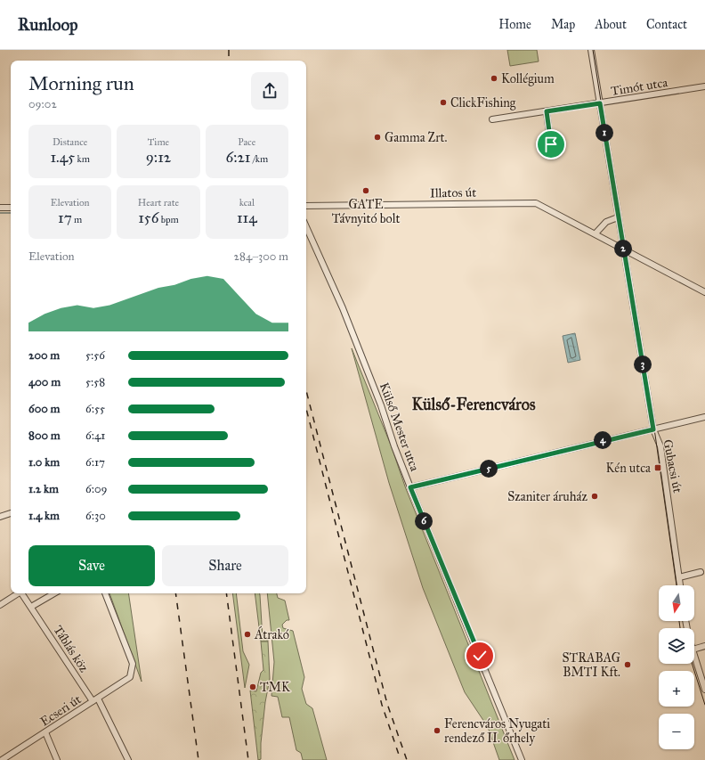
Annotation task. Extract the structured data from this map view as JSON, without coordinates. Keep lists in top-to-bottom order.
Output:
{
  "streets": {
    "street": [
      "Timót utca",
      "Illatos út",
      "Külső Mester utca",
      "Gubacsi út",
      "Táblás köz",
      "Ecseri út"
    ]
  },
  "crossings": [
    ["Timót utca", "Gubacsi út"],
    ["Illatos út", "Gubacsi út"],
    ["Táblás köz", "Ecseri út"]
  ],
  "districts": ["Külső-Ferencváros"],
  "places": {
    "other": [
      "Kollégium",
      "ClickFishing",
      "Gamma Zrt.",
      "GATE Távnyitó bolt",
      "Szaniter áruház",
      "Átrakó",
      "STRABAG BMTI Kft.",
      "TMK",
      "Ferencváros Nyugati rendező II. őrhely"
    ],
    "transit": ["Kén utca"]
  },
  "north": "bottom",
  "page": {
    "header": "Runloop",
    "nav": [
      "Home",
      "Map",
      "About",
      "Contact"
    ],
    "heading": ["Morning run", "09:02"],
    "stats": [
      ["Distance", "1.45 km"],
      ["Time", "9:12"],
      ["Pace", "6:21 /km"],
      ["Elevation", "17 m"],
      ["Heart rate", "156 bpm"],
      ["kcal", "114"]
    ],
    "pins": [
      "1",
      "2",
      "3",
      "4",
      "5",
      "6"
    ],
    "chart": ["Elevation", "284–300 m"],
    "list": [
      {
        "name": "200 m",
        "note": "5:56"
      },
      {
        "name": "400 m",
        "note": "5:58"
      },
      {
        "name": "600 m",
        "note": "6:55"
      },
      {
        "name": "800 m",
        "note": "6:41"
      },
      {
        "name": "1.0 km",
        "note": "6:17"
      },
      {
        "name": "1.2 km",
        "note": "6:09"
      },
      {
        "name": "1.4 km",
        "note": "6:30"
      }
    ],
    "buttons": ["Save", "Share"],
    "map_buttons": ["+", "−"]
  }
}
